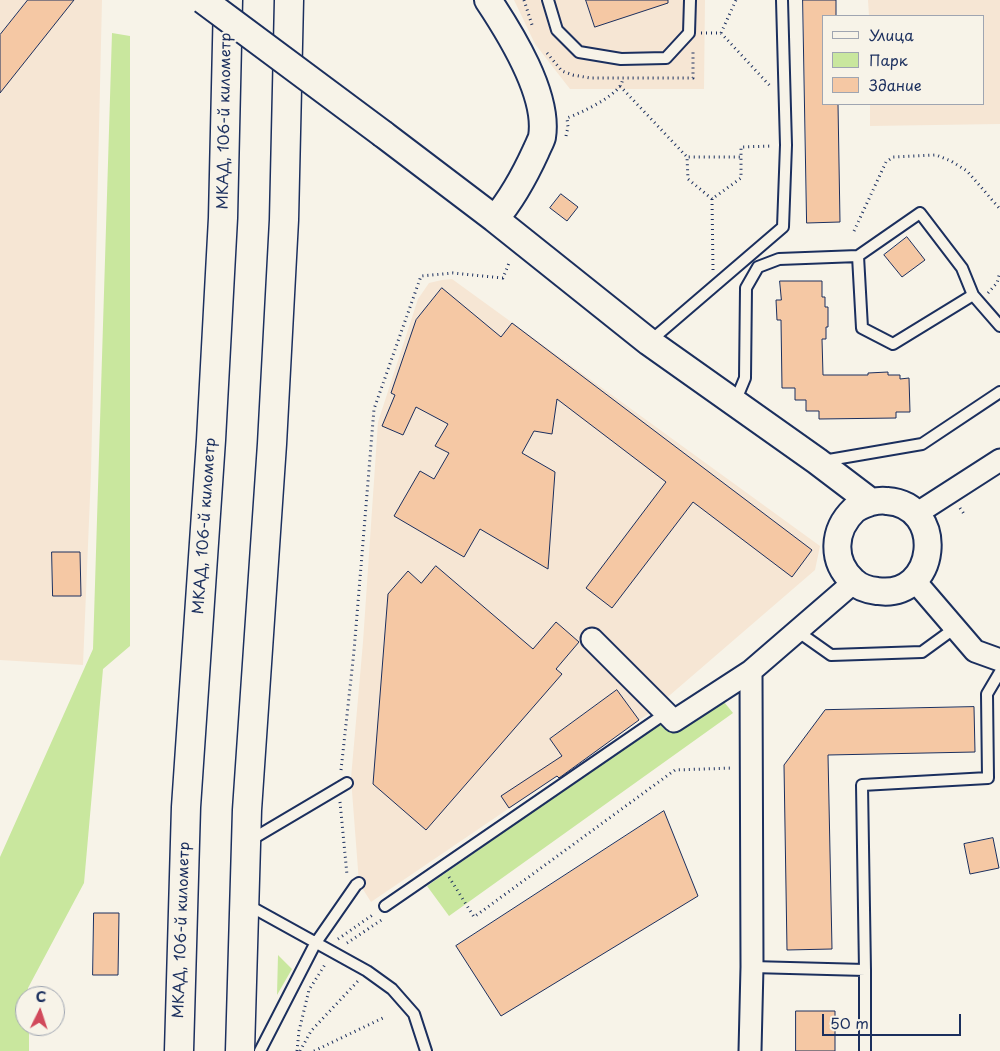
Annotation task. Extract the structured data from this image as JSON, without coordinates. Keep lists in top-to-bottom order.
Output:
{
  "streets": {
    "highway": ["МКАД, 106-й километр"]
  },
  "legend": ["Улица", "Парк", "Здание"],
  "scale_bar": "50 m",
  "north": "top"
}
